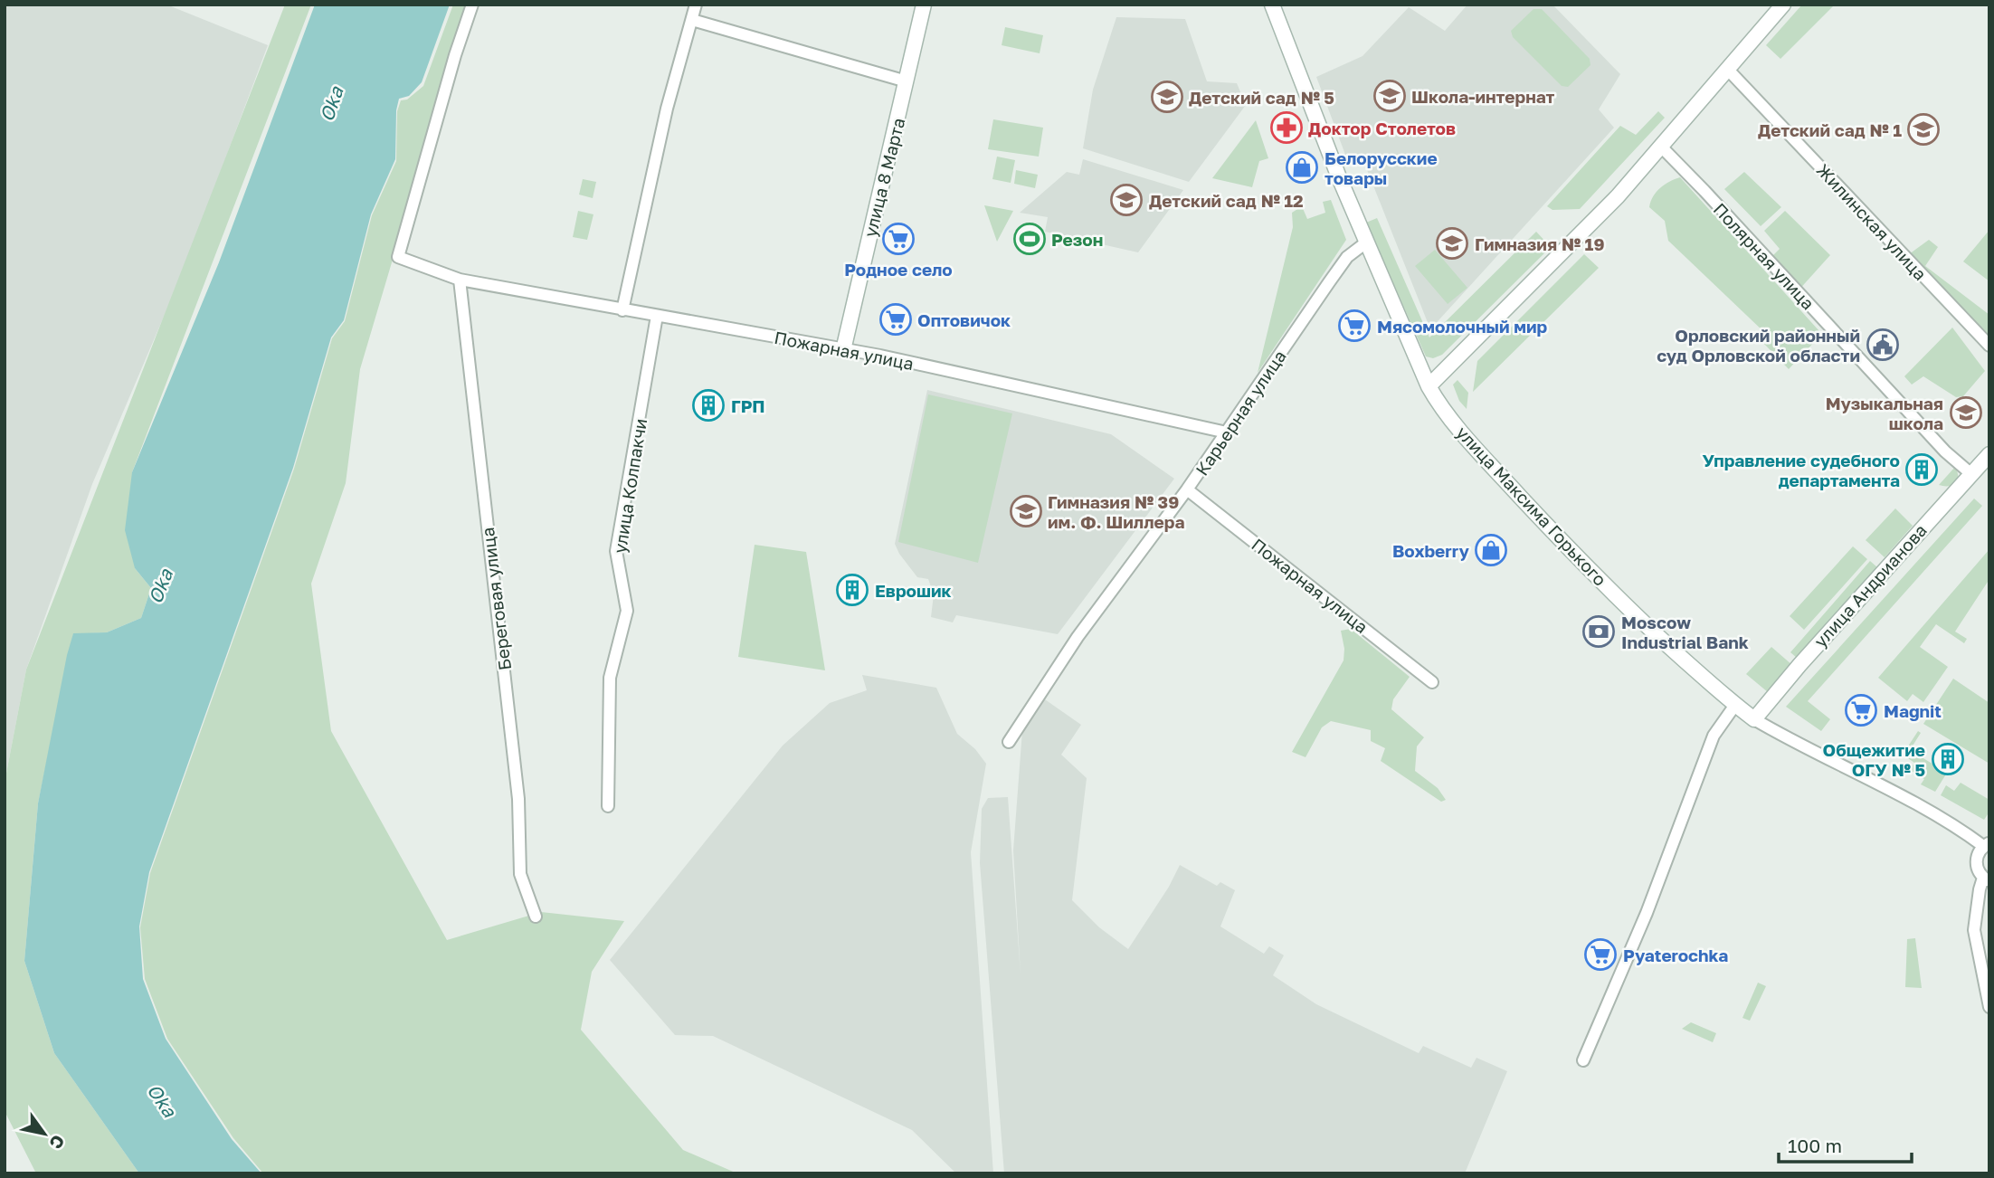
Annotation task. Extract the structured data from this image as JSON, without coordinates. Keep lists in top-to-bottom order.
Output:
{
  "streets": {
    "street": [
      "улица 8 Марта",
      "Жилинская улица",
      "Полярная улица",
      "Пожарная улица",
      "Карьерная улица",
      "улица Колпакчи",
      "улица Максима Горького",
      "улица Андрианова",
      "Береговая улица"
    ]
  },
  "crossings": [
    ["улица 8 Марта", "Пожарная улица"],
    ["Полярная улица", "улица Андрианова"],
    ["Пожарная улица", "Карьерная улица"],
    ["Пожарная улица", "улица Колпакчи"],
    ["Пожарная улица", "Береговая улица"],
    ["Карьерная улица", "улица Максима Горького"],
    ["улица Максима Горького", "улица Андрианова"]
  ],
  "water": ["Oka"],
  "places": {
    "school or university": [
      "Школа-интернат",
      "Детский сад № 5",
      "Детский сад № 1",
      "Детский сад № 12",
      "Гимназия № 19",
      "Музыкальная школа",
      "Гимназия № 39 им. Ф. Шиллера"
    ],
    "pharmacy": ["Доктор Столетов"],
    "shop": ["Белорусские товары", "Boxberry"],
    "supermarket": [
      "Родное село",
      "Оптовичок",
      "Мясомолочный мир",
      "Magnit",
      "Pyaterochka"
    ],
    "sports": ["Резон"],
    "public building": ["Орловский районный суд Орловской области"],
    "building": [
      "ГРП",
      "Управление судебного департамента",
      "Еврошик",
      "Общежитие ОГУ № 5"
    ],
    "bank": ["Moscow Industrial Bank"]
  },
  "scale_bar": "100 m",
  "north": "bottom right"
}
